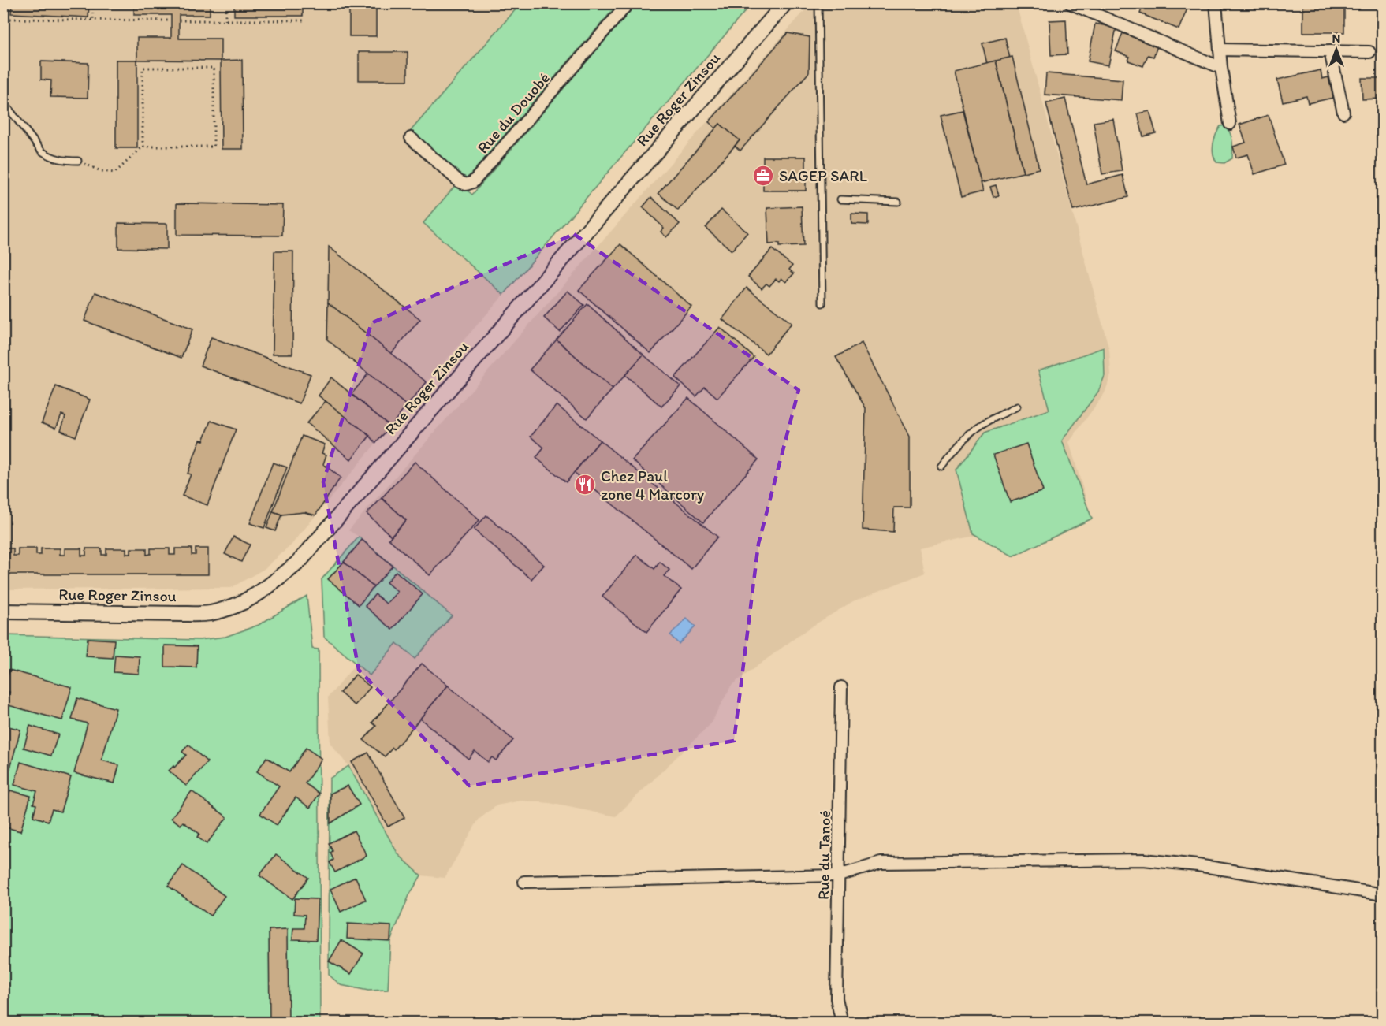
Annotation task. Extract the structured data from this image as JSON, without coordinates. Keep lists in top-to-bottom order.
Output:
{
  "streets": {
    "street": ["Rue Roger Zinsou", "Rue du Douobé", "Rue du Tanoé"]
  },
  "places": {
    "office": ["SAGEP SARL"],
    "restaurant": ["Chez Paul zone 4 Marcory"]
  },
  "north": "top"
}
